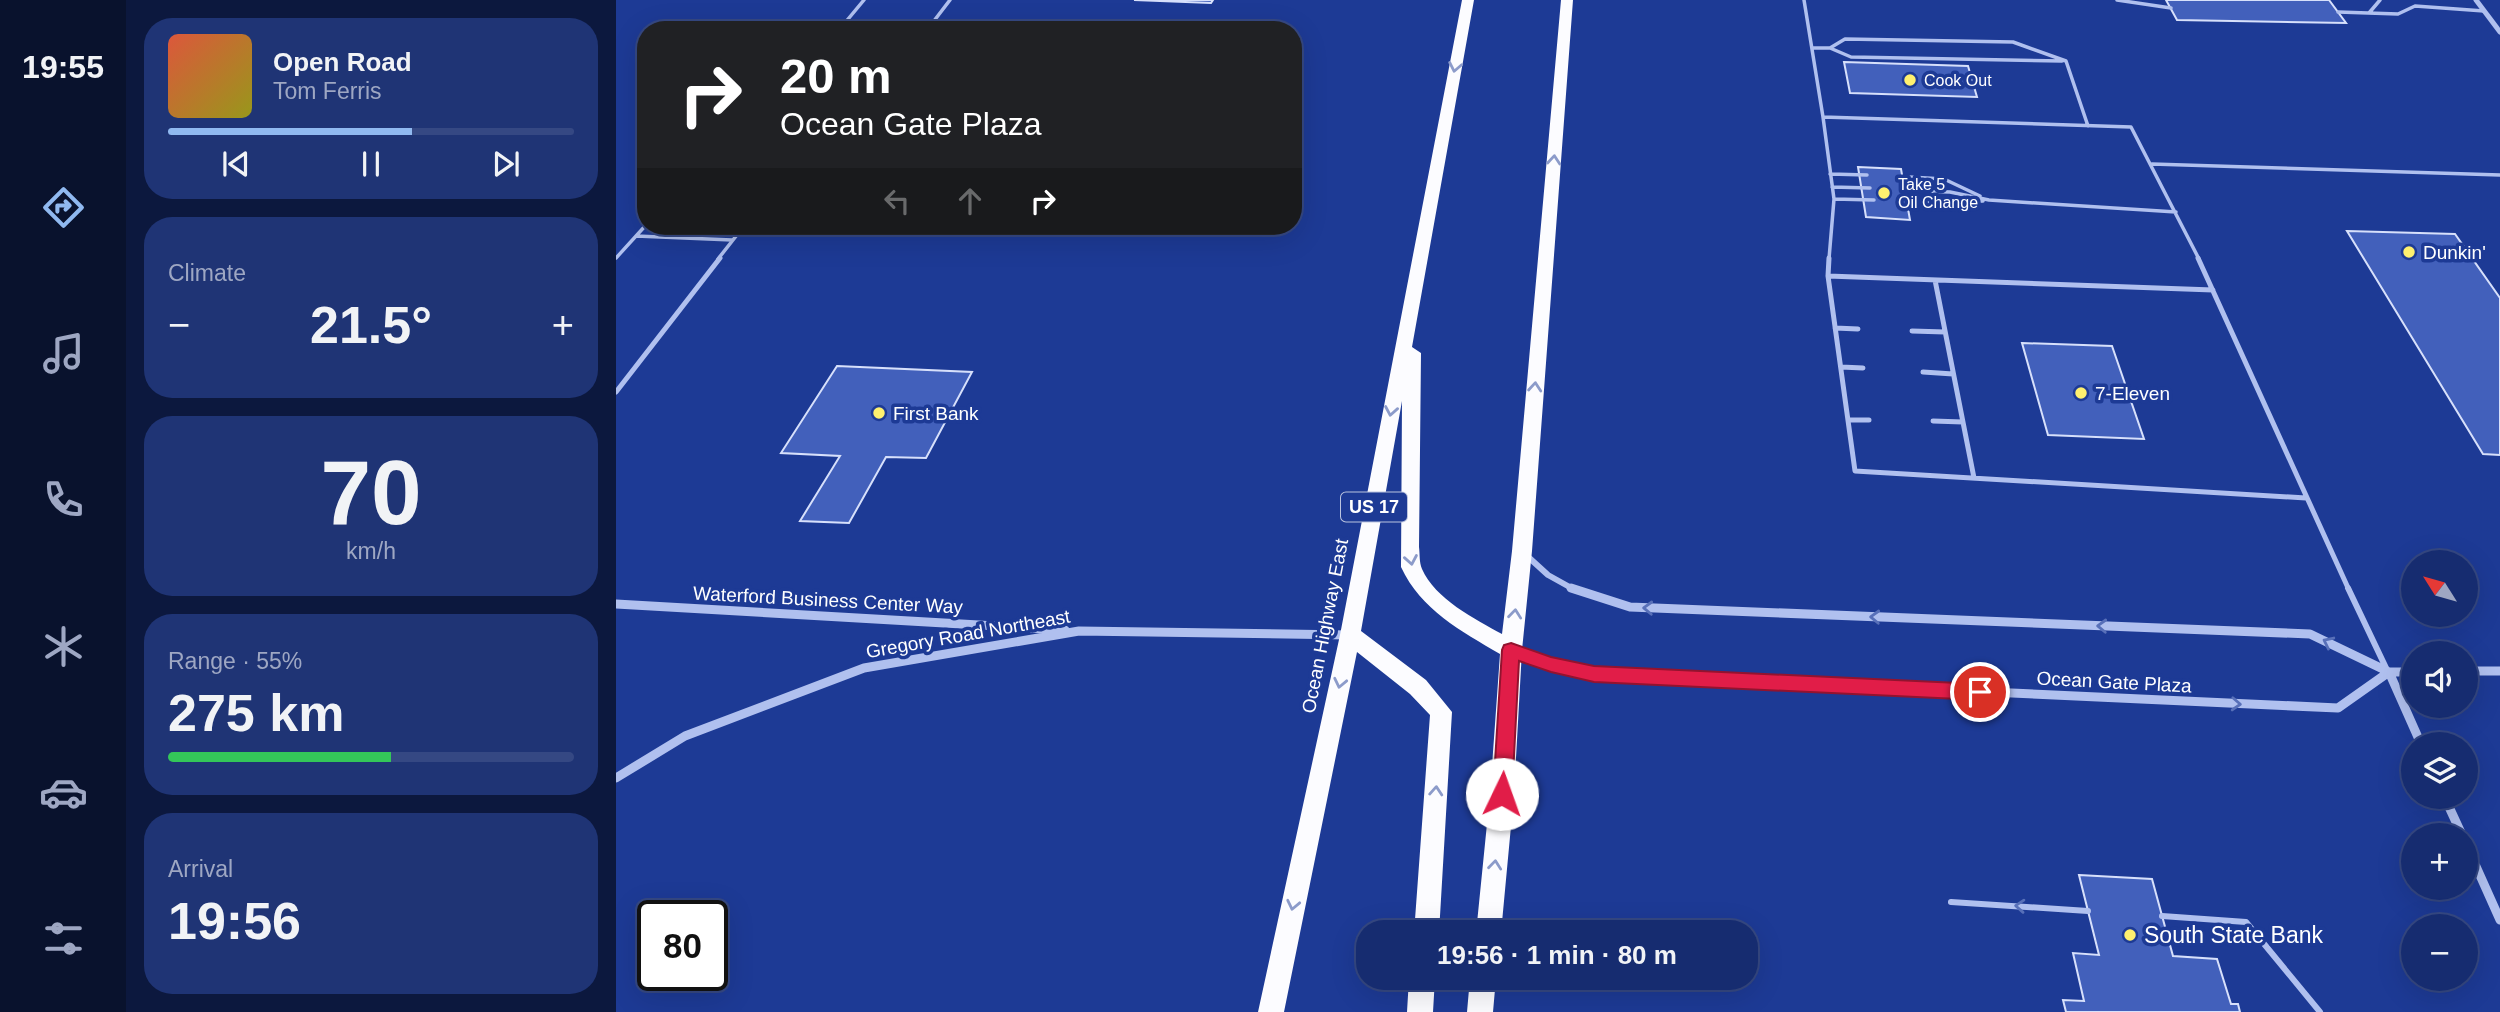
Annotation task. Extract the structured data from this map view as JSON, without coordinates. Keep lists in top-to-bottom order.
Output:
{
  "streets": {
    "highway": ["US 17", "Ocean Highway East"],
    "street": ["Waterford Business Center Way", "Gregory Road Northeast", "Ocean Gate Plaza"]
  },
  "crossings": [
    ["Waterford Business Center Way", "Gregory Road Northeast"],
    ["Ocean Highway East", "Gregory Road Northeast"]
  ],
  "one_way": ["Ocean Gate Plaza"],
  "places": [
    "Cook Out",
    "Take 5 Oil Change",
    "Dunkin'",
    "7-Eleven",
    "First Bank",
    "South State Bank"
  ],
  "north": "top left",
  "page": {
    "tabs": "19:55",
    "turn": ["20 m", "Ocean Gate Plaza"],
    "song": ["Open Road", "Tom Ferris"],
    "tile": [
      "Climate",
      ["70", "km/h"],
      ["Range · 55%", "275 km"],
      ["Arrival", "19:56"]
    ],
    "heat": ["−", "21.5°", "+"],
    "map_buttons": ["+", "−"],
    "limit": "80",
    "trip": "19:56 · 1 min · 80 m"
  }
}
